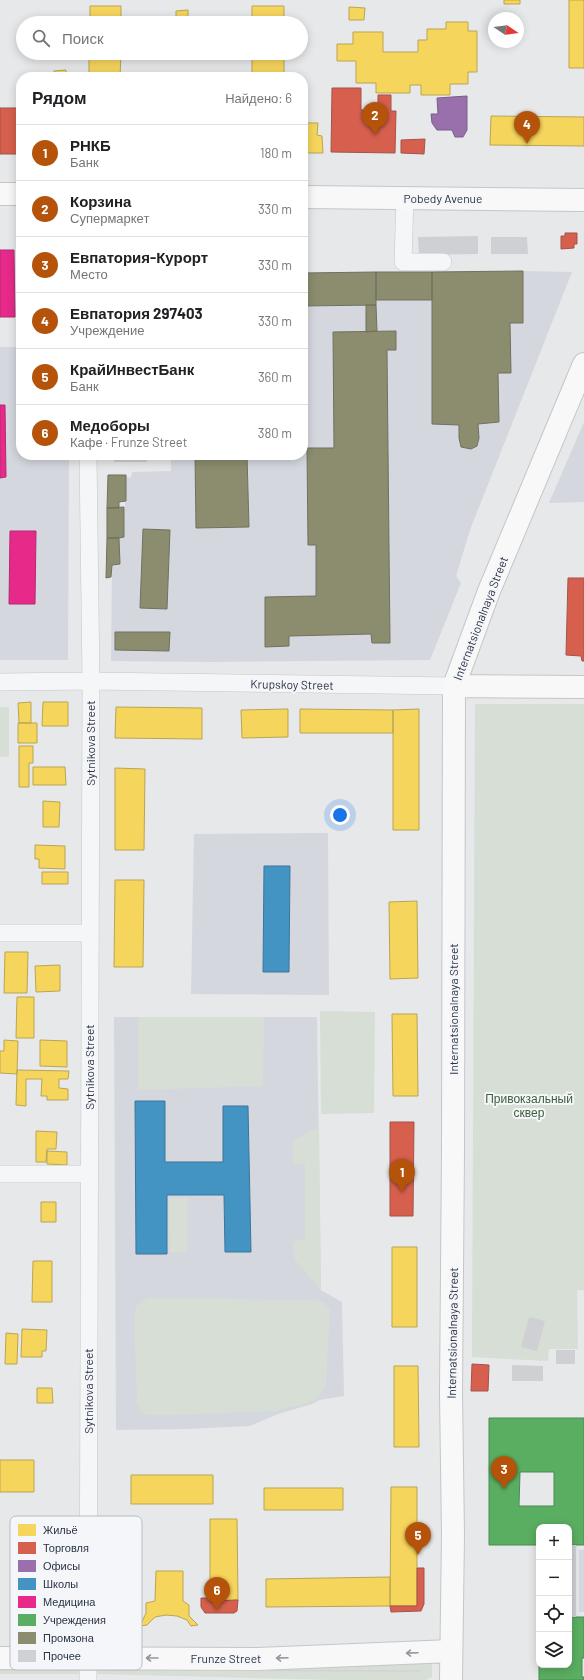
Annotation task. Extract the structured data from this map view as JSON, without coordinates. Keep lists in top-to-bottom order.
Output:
{
  "streets": {
    "main road": [
      "Pobedy Avenue",
      "Internatsionalnaya Street",
      "Krupskoy Street",
      "Frunze Street"
    ],
    "street": ["Sytnikova Street"]
  },
  "crossings": [
    ["Internatsionalnaya Street", "Krupskoy Street"],
    ["Internatsionalnaya Street", "Frunze Street"],
    ["Krupskoy Street", "Sytnikova Street"]
  ],
  "one_way": ["Frunze Street"],
  "parks": ["Привокзальный сквер"],
  "legend": [
    "Жильё",
    "Торговля",
    "Офисы",
    "Школы",
    "Медицина",
    "Учреждения",
    "Промзона",
    "Прочее"
  ],
  "north": "right",
  "page": {
    "search": "Поиск",
    "heading": ["Рядом", "Найдено: 6"],
    "pins": [
      "2",
      "4",
      "1",
      "3",
      "5",
      "6"
    ],
    "list": [
      {
        "mark": "1",
        "name": "РНКБ",
        "note": "Банк",
        "value": "180 m"
      },
      {
        "mark": "2",
        "name": "Корзина",
        "note": "Супермаркет",
        "value": "330 m"
      },
      {
        "mark": "3",
        "name": "Евпатория-Курорт",
        "note": "Место",
        "value": "330 m"
      },
      {
        "mark": "4",
        "name": "Евпатория 297403",
        "note": "Учреждение",
        "value": "330 m"
      },
      {
        "mark": "5",
        "name": "КрайИнвестБанк",
        "note": "Банк",
        "value": "360 m"
      },
      {
        "mark": "6",
        "name": "Медоборы",
        "note": "Кафе · Frunze Street",
        "value": "380 m"
      }
    ],
    "map_buttons": ["+", "−"]
  }
}
